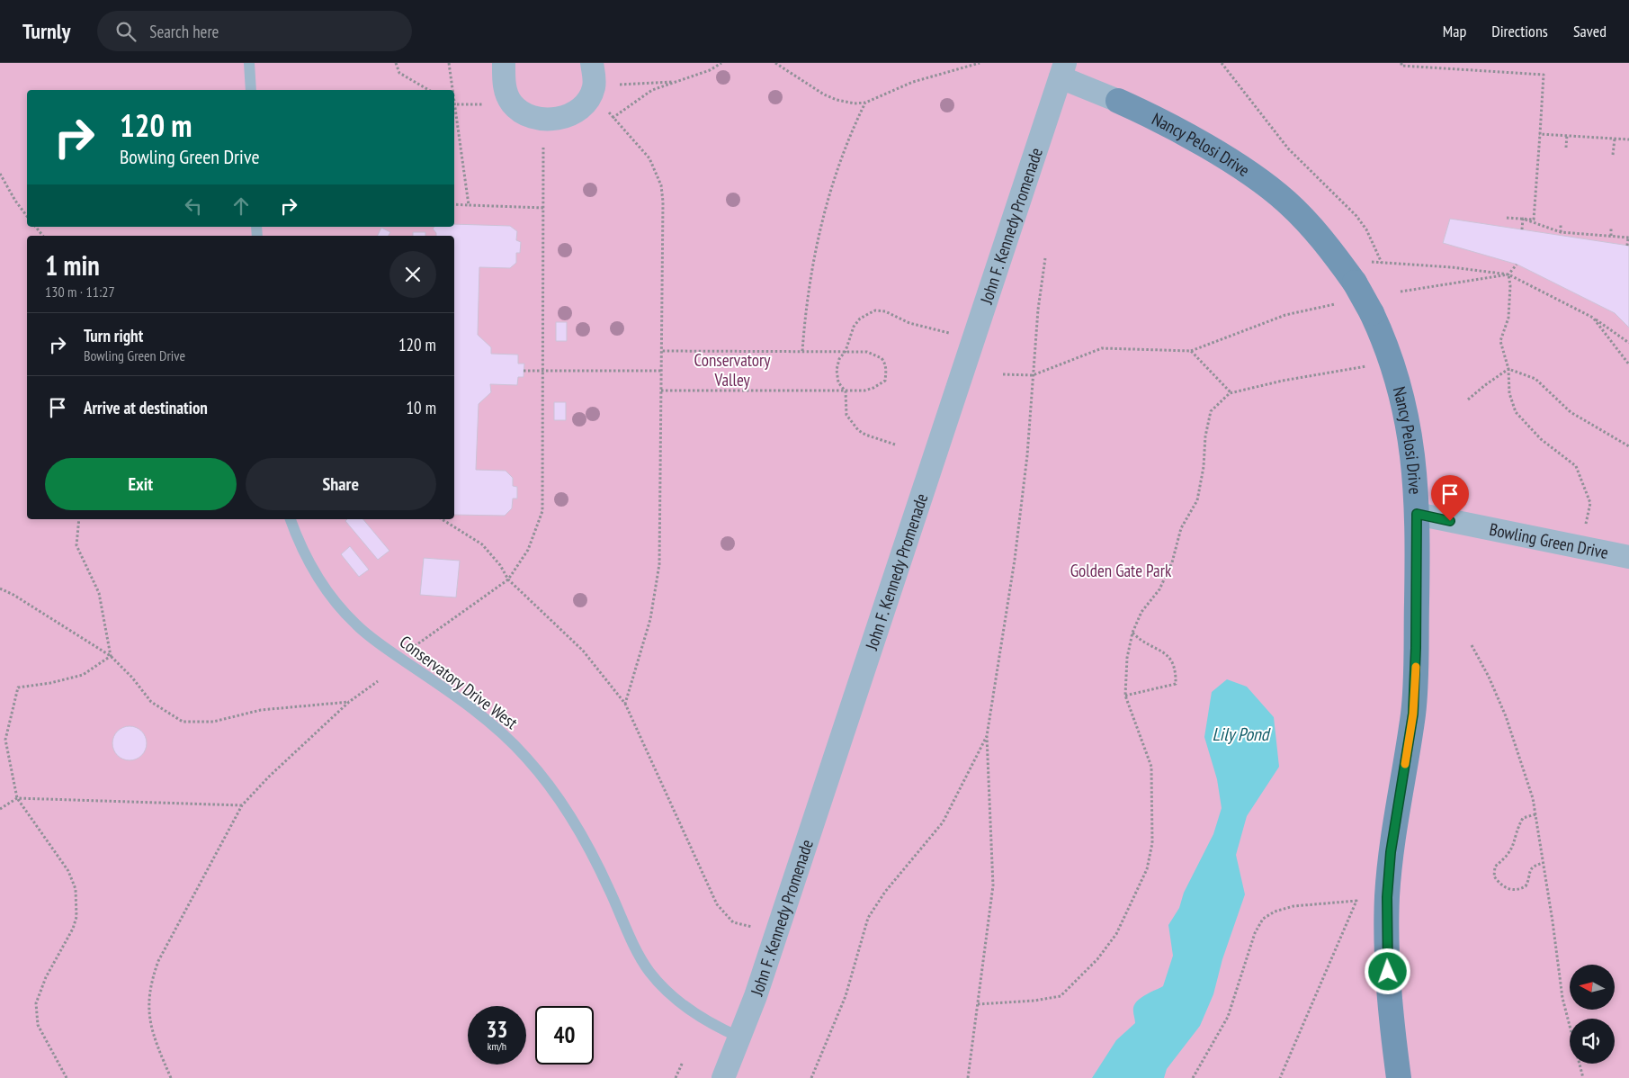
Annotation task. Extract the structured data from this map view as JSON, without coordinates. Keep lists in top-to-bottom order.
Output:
{
  "streets": {
    "street": ["Nancy Pelosi Drive", "John F. Kennedy Promenade", "Bowling Green Drive"],
    "lane": ["Conservatory Drive West"]
  },
  "crossings": [
    ["Nancy Pelosi Drive", "John F. Kennedy Promenade"],
    ["Nancy Pelosi Drive", "Bowling Green Drive"],
    ["John F. Kennedy Promenade", "Conservatory Drive West"]
  ],
  "water": ["Lily Pond"],
  "parks": ["Conservatory Valley", "Golden Gate Park"],
  "north": "left",
  "page": {
    "header": "Turnly",
    "search": "Search here",
    "nav": ["Map", "Directions", "Saved"],
    "turn": ["120 m", "Bowling Green Drive"],
    "heading": ["1 min", "130 m · 11:27"],
    "list": [
      {
        "name": "Turn right",
        "note": "Bowling Green Drive",
        "value": "120 m"
      },
      {
        "name": "Arrive at destination",
        "value": "10 m"
      }
    ],
    "buttons": ["Exit", "Share"],
    "speed": "33 km/h",
    "limit": "40"
  }
}
